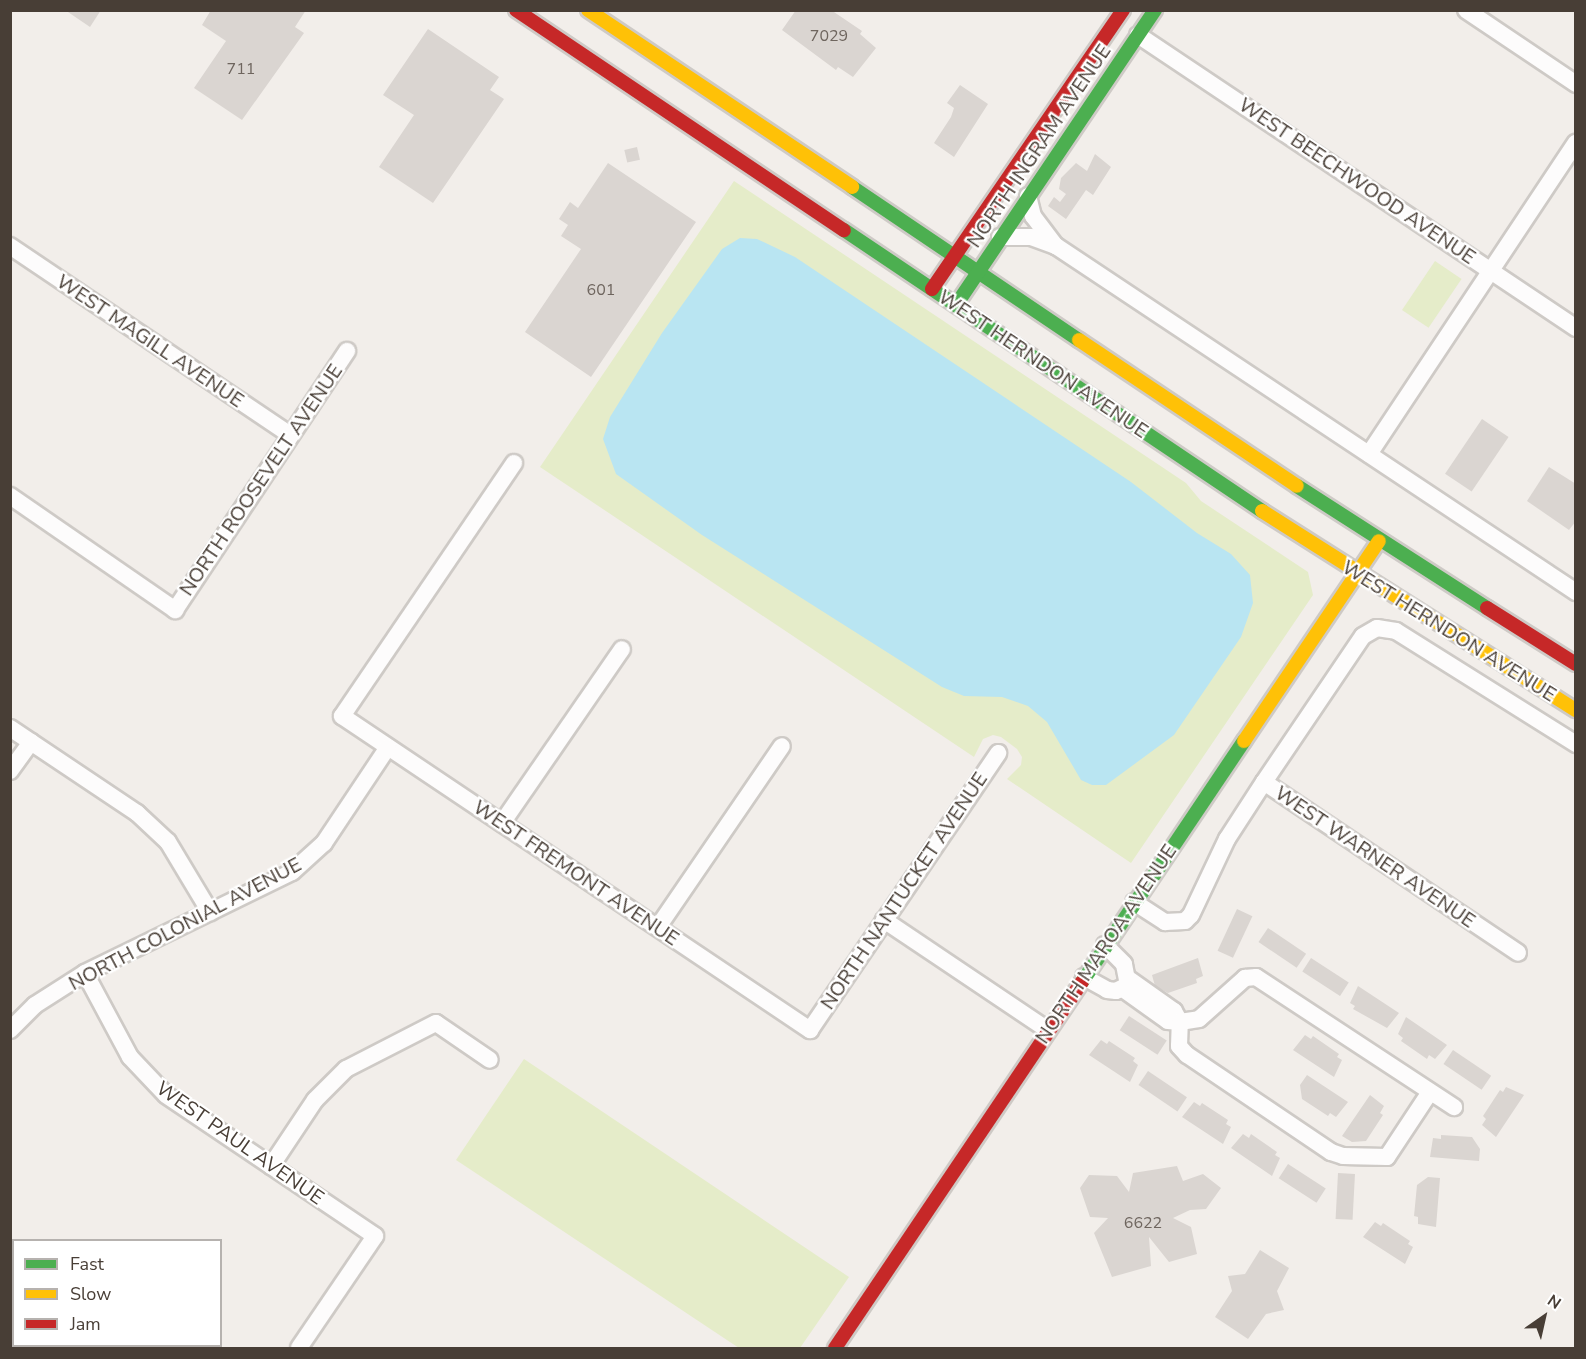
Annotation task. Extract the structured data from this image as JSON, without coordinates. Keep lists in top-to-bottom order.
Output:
{
  "streets": {
    "main road": ["NORTH INGRAM AVENUE", "WEST HERNDON AVENUE", "NORTH MAROA AVENUE"],
    "street": [
      "WEST BEECHWOOD AVENUE",
      "WEST MAGILL AVENUE",
      "NORTH ROOSEVELT AVENUE",
      "WEST WARNER AVENUE",
      "WEST FREMONT AVENUE",
      "NORTH NANTUCKET AVENUE",
      "NORTH COLONIAL AVENUE",
      "WEST PAUL AVENUE"
    ]
  },
  "crossings": [
    ["NORTH INGRAM AVENUE", "WEST BEECHWOOD AVENUE"],
    ["NORTH INGRAM AVENUE", "WEST HERNDON AVENUE"],
    ["WEST MAGILL AVENUE", "NORTH ROOSEVELT AVENUE"],
    ["WEST HERNDON AVENUE", "NORTH MAROA AVENUE"],
    ["WEST WARNER AVENUE", "NORTH MAROA AVENUE"],
    ["WEST FREMONT AVENUE", "NORTH NANTUCKET AVENUE"],
    ["WEST FREMONT AVENUE", "NORTH COLONIAL AVENUE"],
    ["NORTH COLONIAL AVENUE", "WEST PAUL AVENUE"]
  ],
  "house_numbers": [
    "7029",
    "711",
    "601",
    "6622"
  ],
  "legend": ["Fast", "Slow", "Jam"],
  "north": "top right"
}
